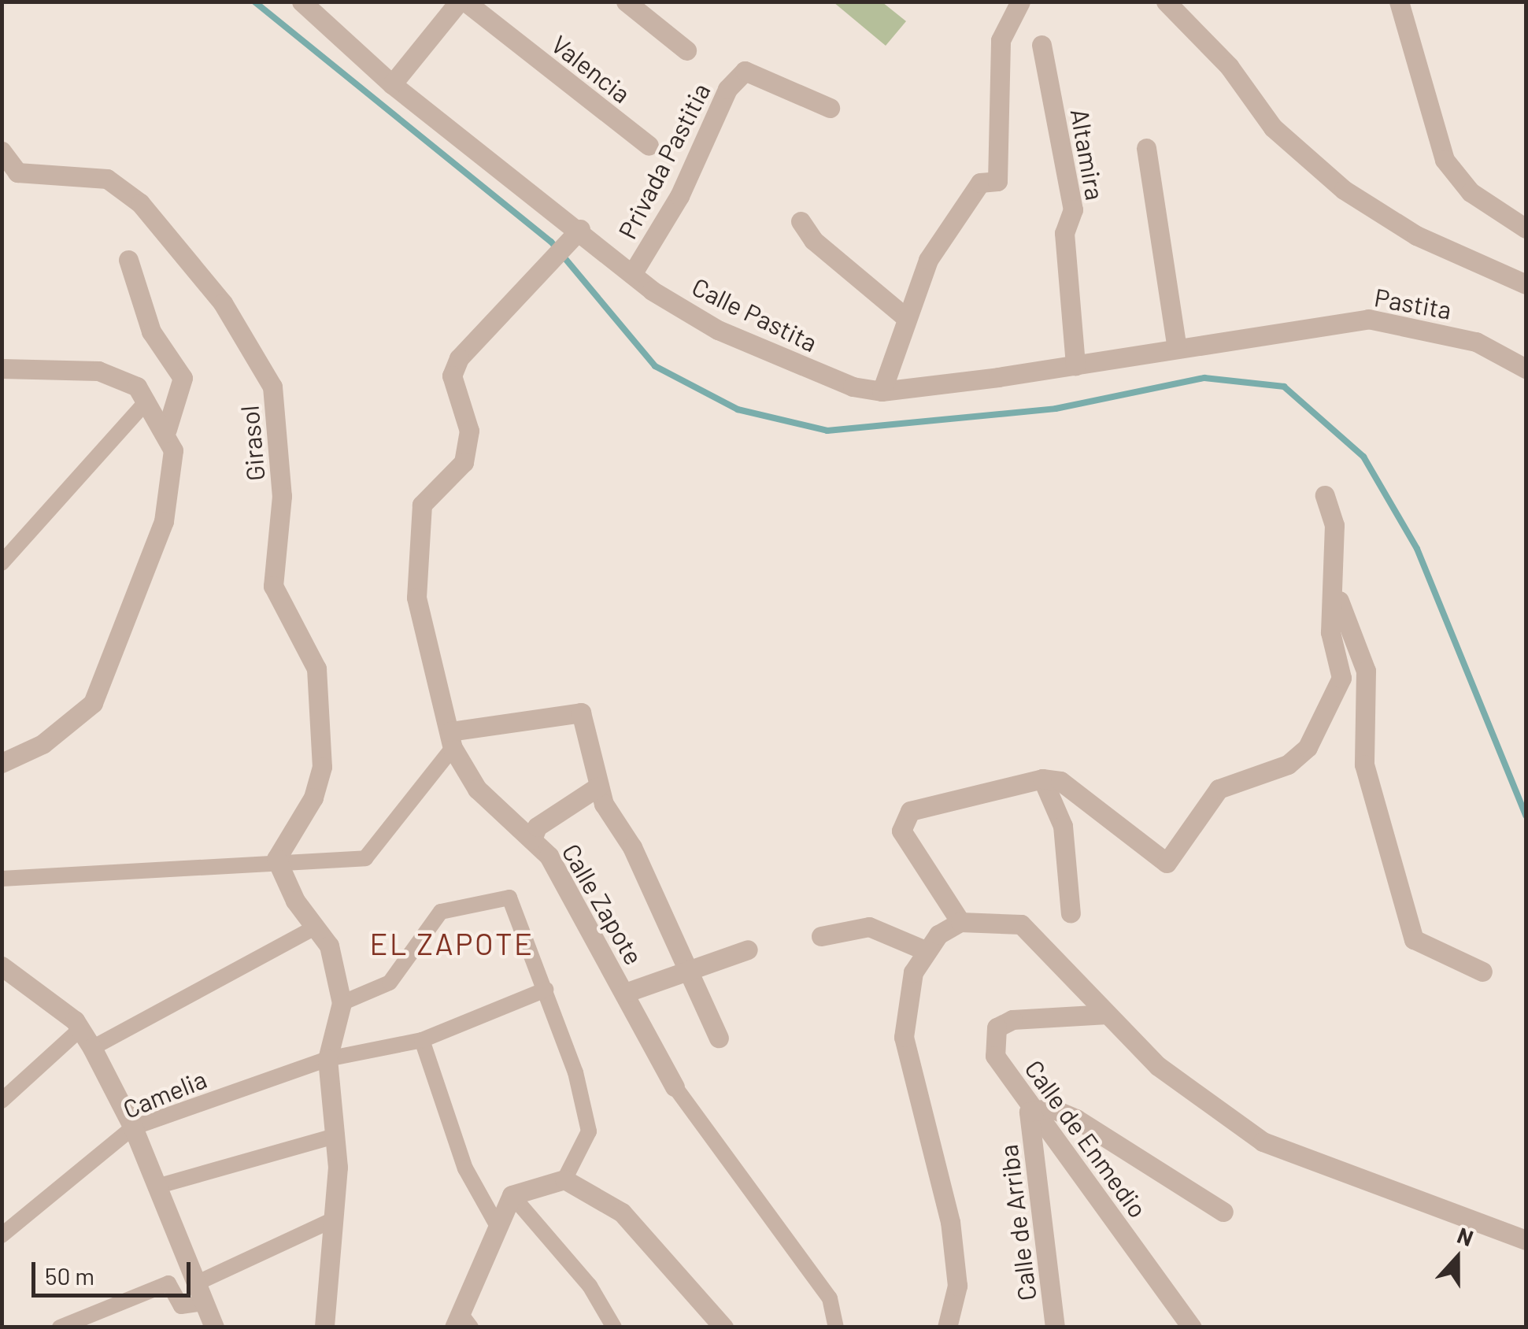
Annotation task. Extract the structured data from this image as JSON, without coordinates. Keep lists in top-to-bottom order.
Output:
{
  "streets": {
    "street": [
      "Valencia",
      "Altamira",
      "Privada Pastitia",
      "Pastita",
      "Calle Pastita",
      "Girasol",
      "Calle Zapote",
      "Camelia",
      "Calle de Enmedio",
      "Calle de Arriba"
    ]
  },
  "crossings": [
    ["Altamira", "Calle Pastita"],
    ["Privada Pastitia", "Calle Pastita"],
    ["Pastita", "Calle Pastita"],
    ["Calle Pastita", "Calle Zapote"],
    ["Calle de Enmedio", "Calle de Arriba"]
  ],
  "districts": ["EL ZAPOTE"],
  "scale_bar": "50 m",
  "north": "top"
}
